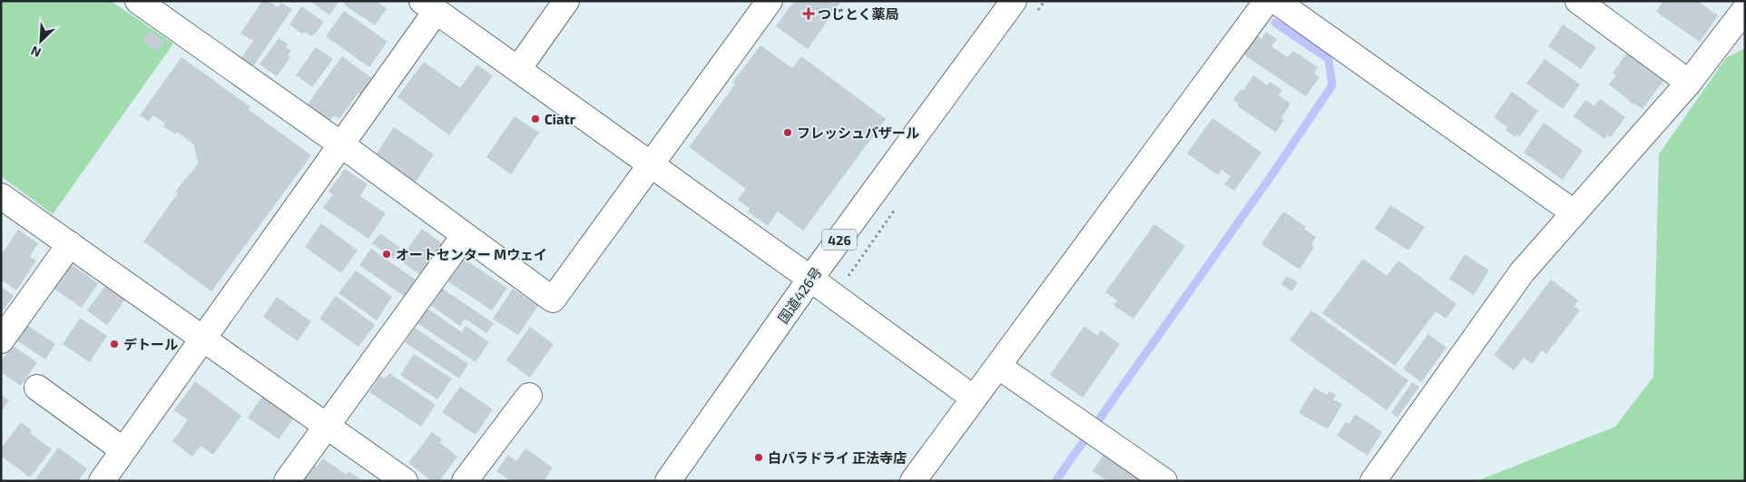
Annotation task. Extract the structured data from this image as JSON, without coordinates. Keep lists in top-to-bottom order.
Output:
{
  "streets": {
    "main road": ["426", "国道426号"]
  },
  "places": {
    "health": ["つじとく薬局"],
    "other": [
      "Ciatr",
      "フレッシュバザール",
      "オートセンター Mウェイ",
      "デトール",
      "白バラドライ 正法寺店"
    ]
  },
  "north": "bottom left"
}
